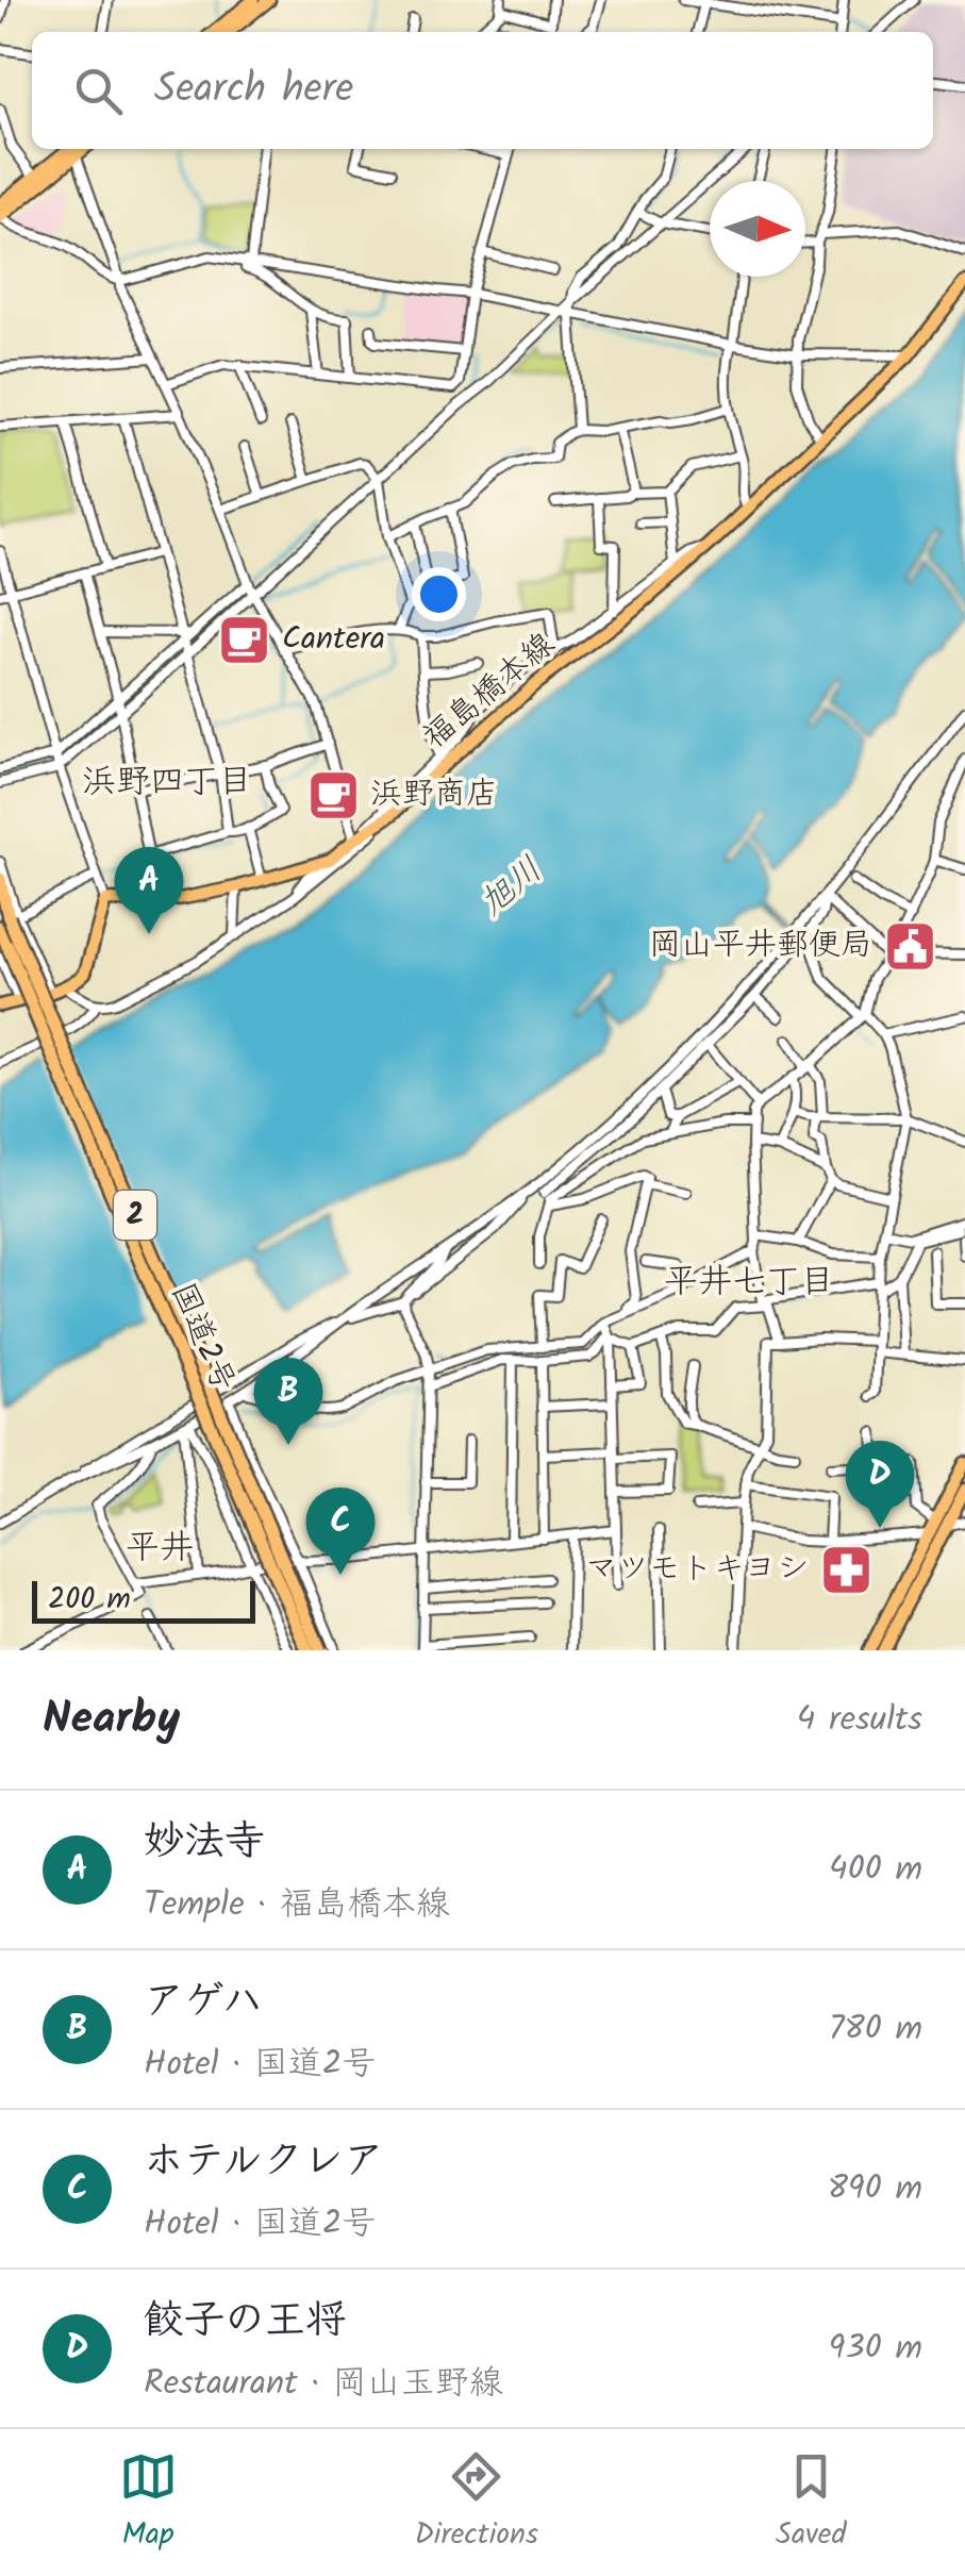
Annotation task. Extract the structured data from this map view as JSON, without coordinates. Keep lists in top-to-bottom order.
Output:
{
  "streets": {
    "highway": ["2", "国道2号"],
    "main road": ["福島橋本線"]
  },
  "districts": ["浜野四丁目", "平井七丁目", "平井"],
  "water": ["旭川"],
  "places": {
    "cafe": ["Cantera", "浜野商店"],
    "public building": ["岡山平井郵便局"],
    "pharmacy": ["マツモトキヨシ"]
  },
  "scale_bar": "200 m",
  "north": "right",
  "page": {
    "search": "Search here",
    "pins": [
      "A",
      "B",
      "D",
      "C"
    ],
    "scale": "200 m",
    "heading": ["Nearby", "4 results"],
    "list": [
      {
        "mark": "A",
        "name": "妙法寺",
        "note": "Temple · 福島橋本線",
        "value": "400 m"
      },
      {
        "mark": "B",
        "name": "アゲハ",
        "note": "Hotel · 国道2号",
        "value": "780 m"
      },
      {
        "mark": "C",
        "name": "ホテルクレア",
        "note": "Hotel · 国道2号",
        "value": "890 m"
      },
      {
        "mark": "D",
        "name": "餃子の王将",
        "note": "Restaurant · 岡山玉野線",
        "value": "930 m"
      }
    ],
    "nav": ["Map", "Directions", "Saved"]
  }
}
